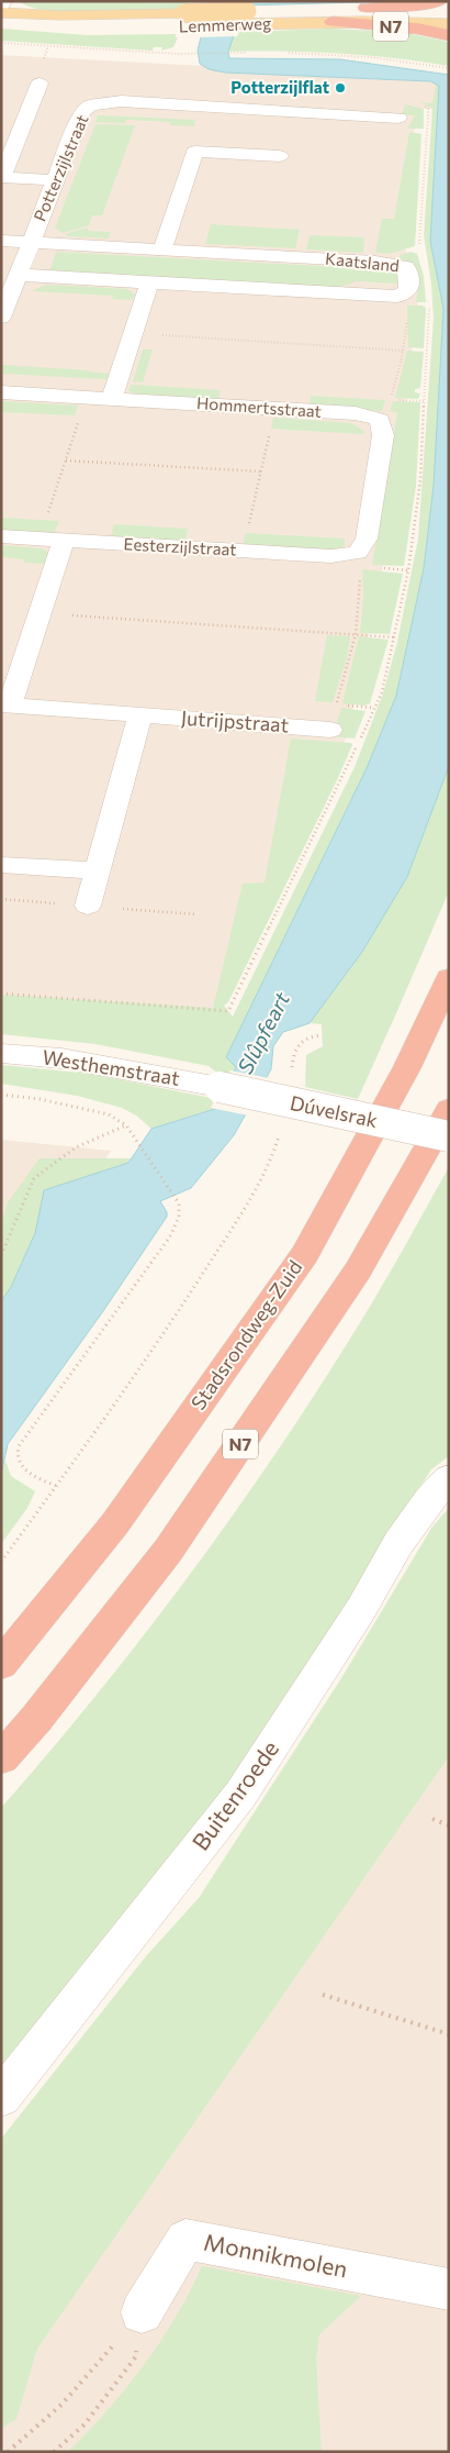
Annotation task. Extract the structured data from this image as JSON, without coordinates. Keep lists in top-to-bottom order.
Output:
{
  "streets": {
    "highway": ["N7", "Stadsrondweg-Zuid"],
    "main road": ["Lemmerweg"],
    "street": [
      "Potterzijlstraat",
      "Kaatsland",
      "Hommertsstraat",
      "Eesterzijlstraat",
      "Jutrijpstraat",
      "Westhemstraat",
      "Dúvelsrak",
      "Buitenroede",
      "Monnikmolen"
    ]
  },
  "crossings": [
    ["Lemmerweg", "N7"],
    ["Potterzijlstraat", "Kaatsland"],
    ["Westhemstraat", "Dúvelsrak"]
  ],
  "water": ["Slûpfeart"],
  "places": ["Potterzijlflat"]
}
